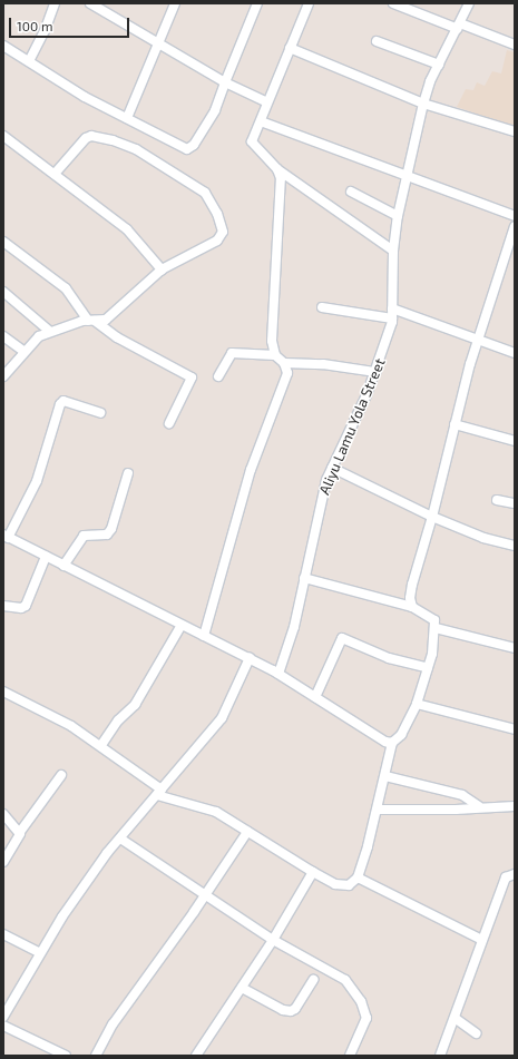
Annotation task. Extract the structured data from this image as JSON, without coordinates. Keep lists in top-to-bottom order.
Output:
{
  "streets": {
    "street": ["Aliyu Lamu Yola Street"]
  },
  "scale_bar": "100 m"
}
